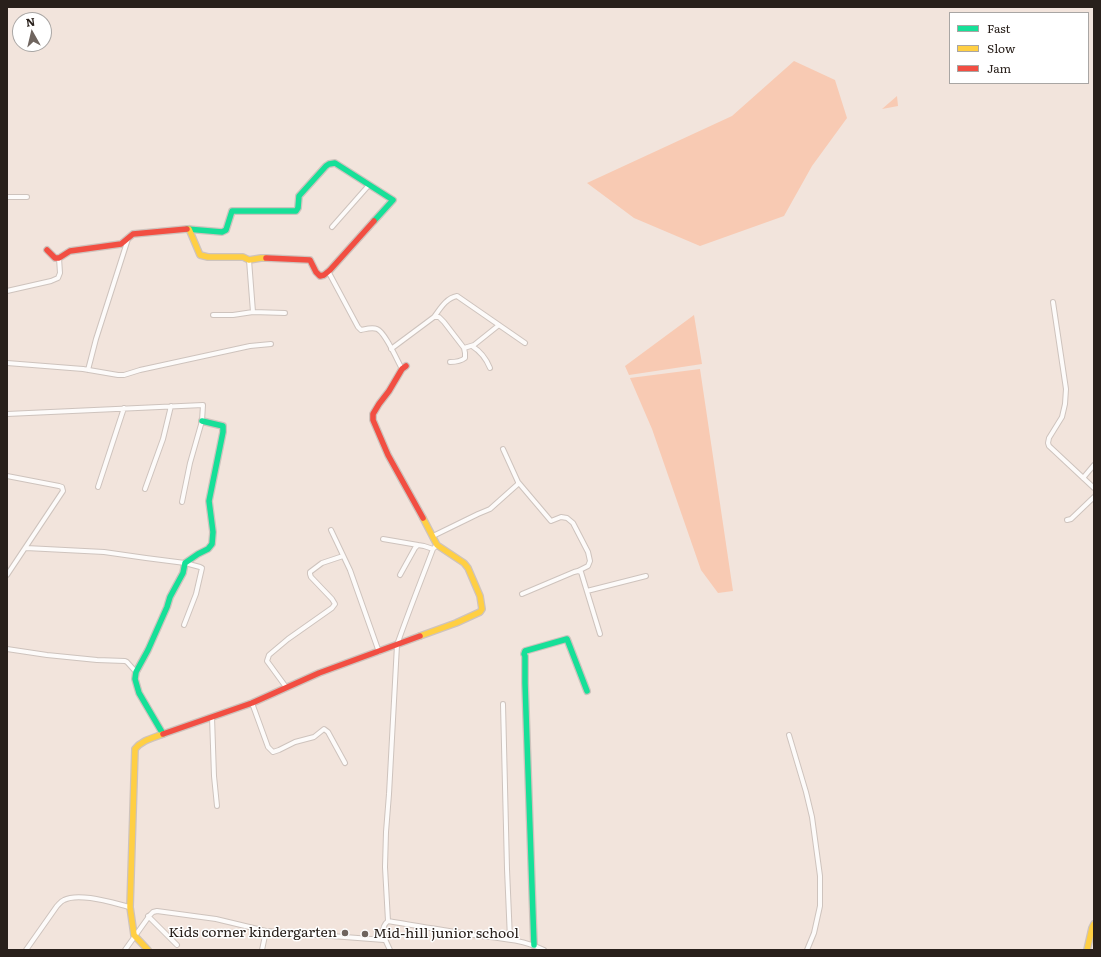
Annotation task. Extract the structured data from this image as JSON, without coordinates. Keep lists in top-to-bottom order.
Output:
{
  "places": ["Kids corner kindergarten", "Mid-hill junior school"],
  "legend": ["Fast", "Slow", "Jam"],
  "north": "top"
}
